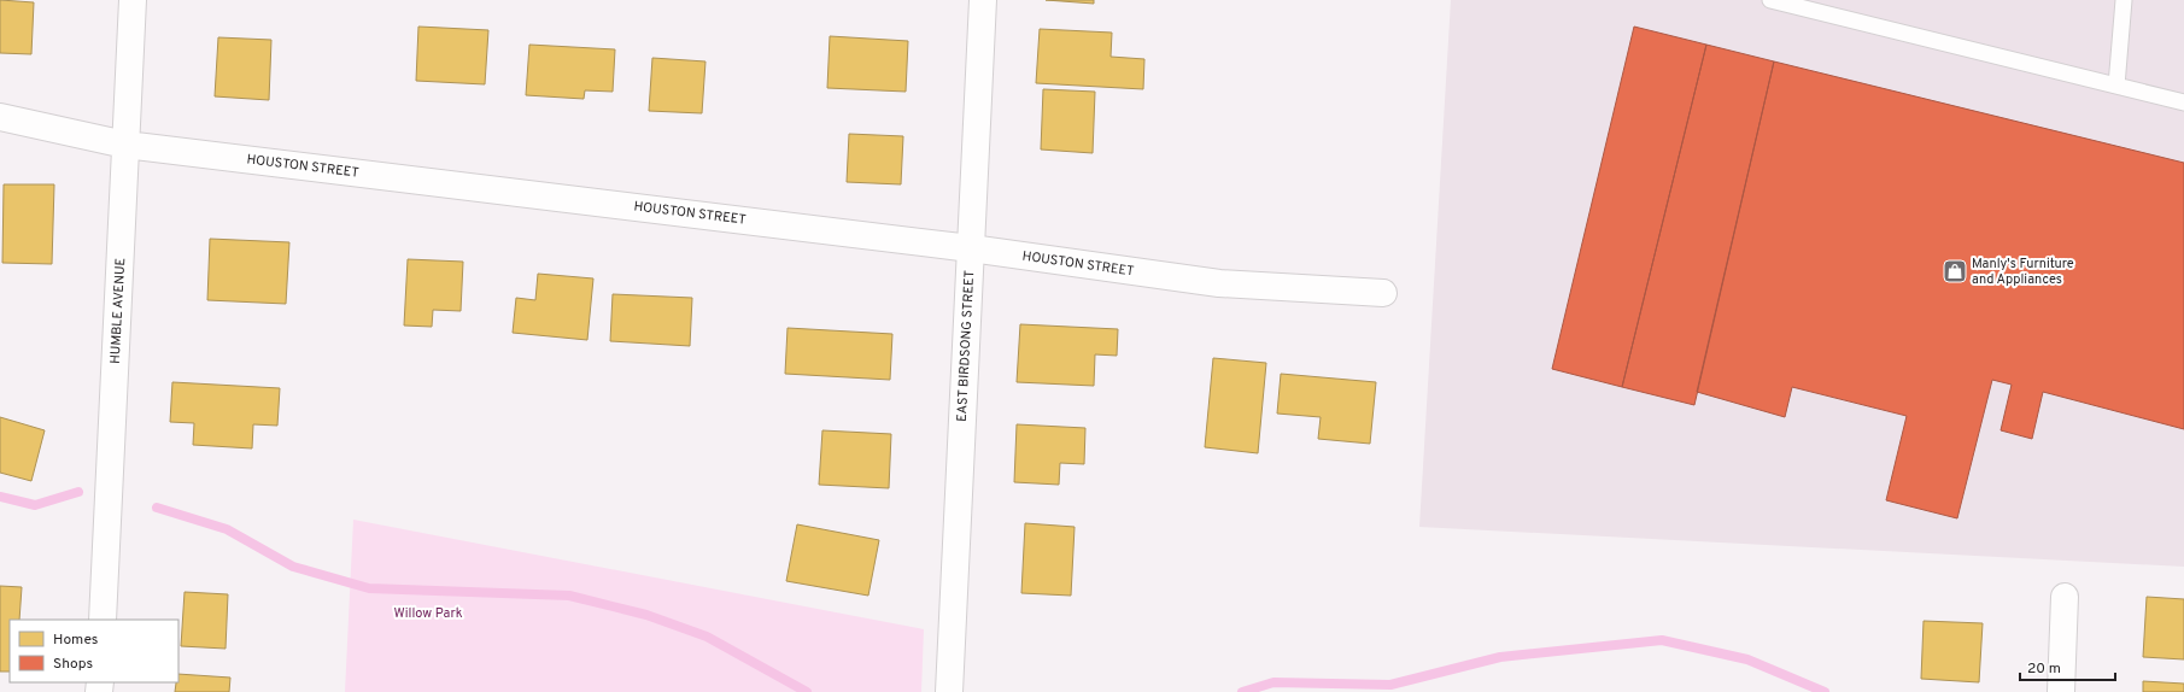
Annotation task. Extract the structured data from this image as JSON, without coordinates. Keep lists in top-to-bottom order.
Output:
{
  "streets": {
    "street": ["HOUSTON STREET", "HUMBLE AVENUE", "EAST BIRDSONG STREET"]
  },
  "crossings": [
    ["HOUSTON STREET", "HUMBLE AVENUE"],
    ["HOUSTON STREET", "EAST BIRDSONG STREET"]
  ],
  "parks": ["Willow Park"],
  "places": {
    "shop": ["Manly's Furniture and Appliances"]
  },
  "legend": ["Homes", "Shops"],
  "scale_bar": "20 m"
}
